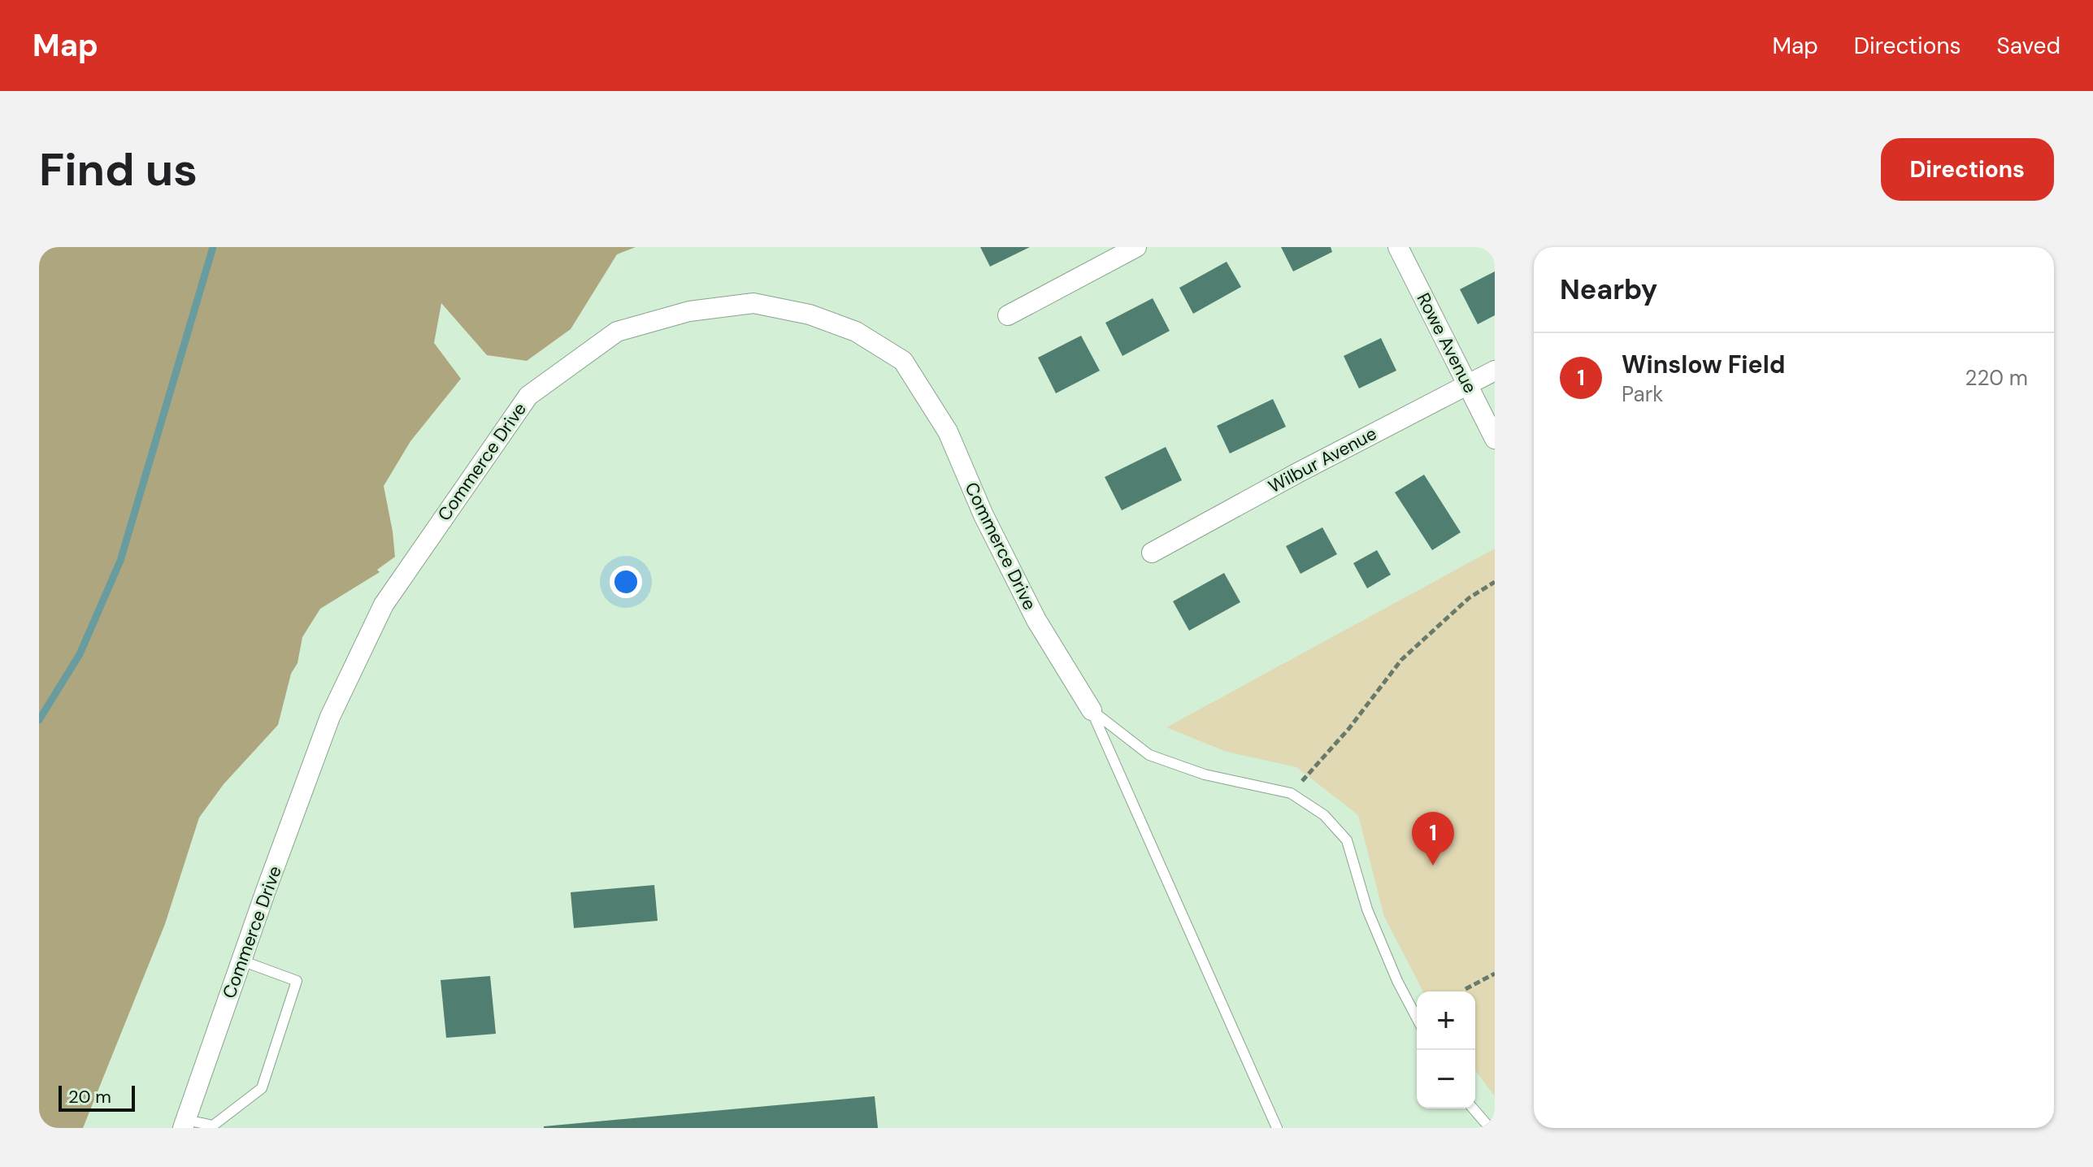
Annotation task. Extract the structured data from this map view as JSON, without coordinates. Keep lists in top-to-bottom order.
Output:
{
  "streets": {
    "street": ["Rowe Avenue", "Wilbur Avenue", "Commerce Drive"]
  },
  "crossings": [
    ["Rowe Avenue", "Wilbur Avenue"]
  ],
  "scale_bar": "20 m",
  "page": {
    "header": "Map",
    "nav": ["Map", "Directions", "Saved"],
    "buttons": "Directions",
    "title": "Find us",
    "heading": "Nearby",
    "list": [
      {
        "mark": "1",
        "name": "Winslow Field",
        "note": "Park",
        "value": "220 m"
      }
    ],
    "pins": "1",
    "map_buttons": ["+", "−"],
    "scale": "20 m"
  }
}
